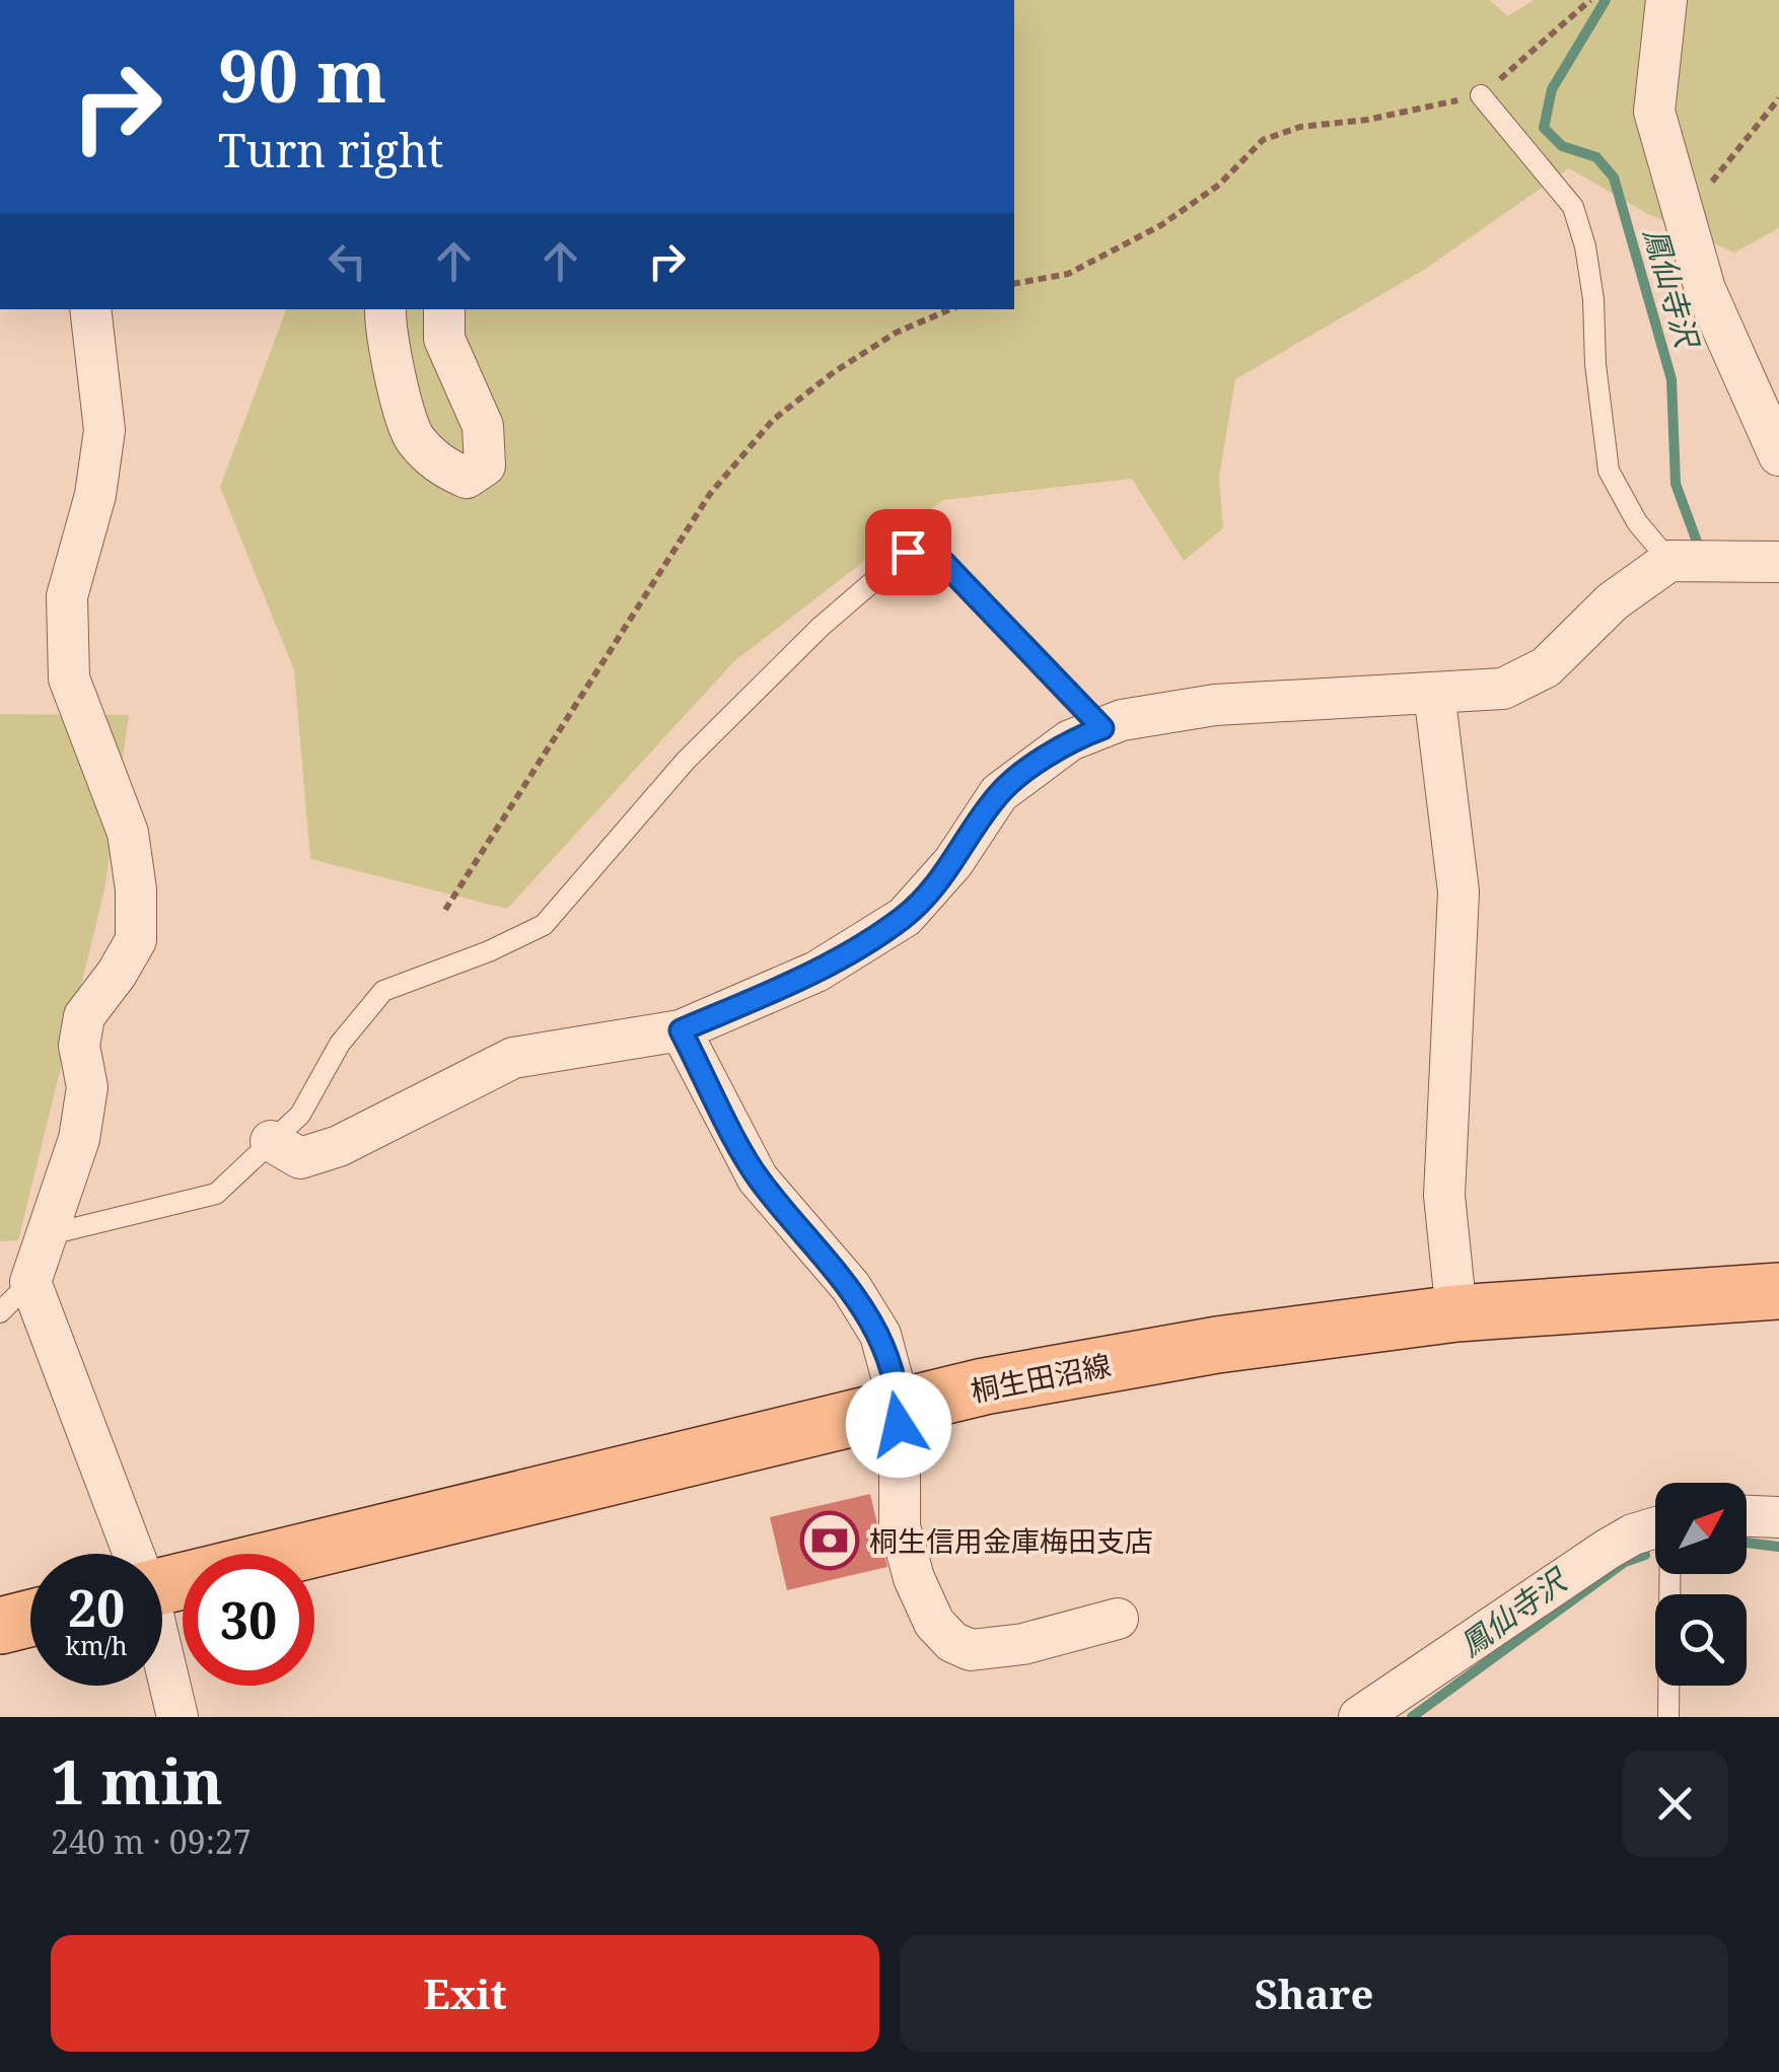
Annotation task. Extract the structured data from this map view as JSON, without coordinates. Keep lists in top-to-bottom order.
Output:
{
  "streets": {
    "main road": ["桐生田沼線"]
  },
  "water": ["鳳仙寺沢"],
  "places": {
    "bank": ["桐生信用金庫梅田支店"]
  },
  "north": "top right",
  "page": {
    "turn": ["90 m", "Turn right"],
    "speed": "20 km/h",
    "limit": "30",
    "heading": ["1 min", "240 m · 09:27"],
    "buttons": ["Exit", "Share"]
  }
}
